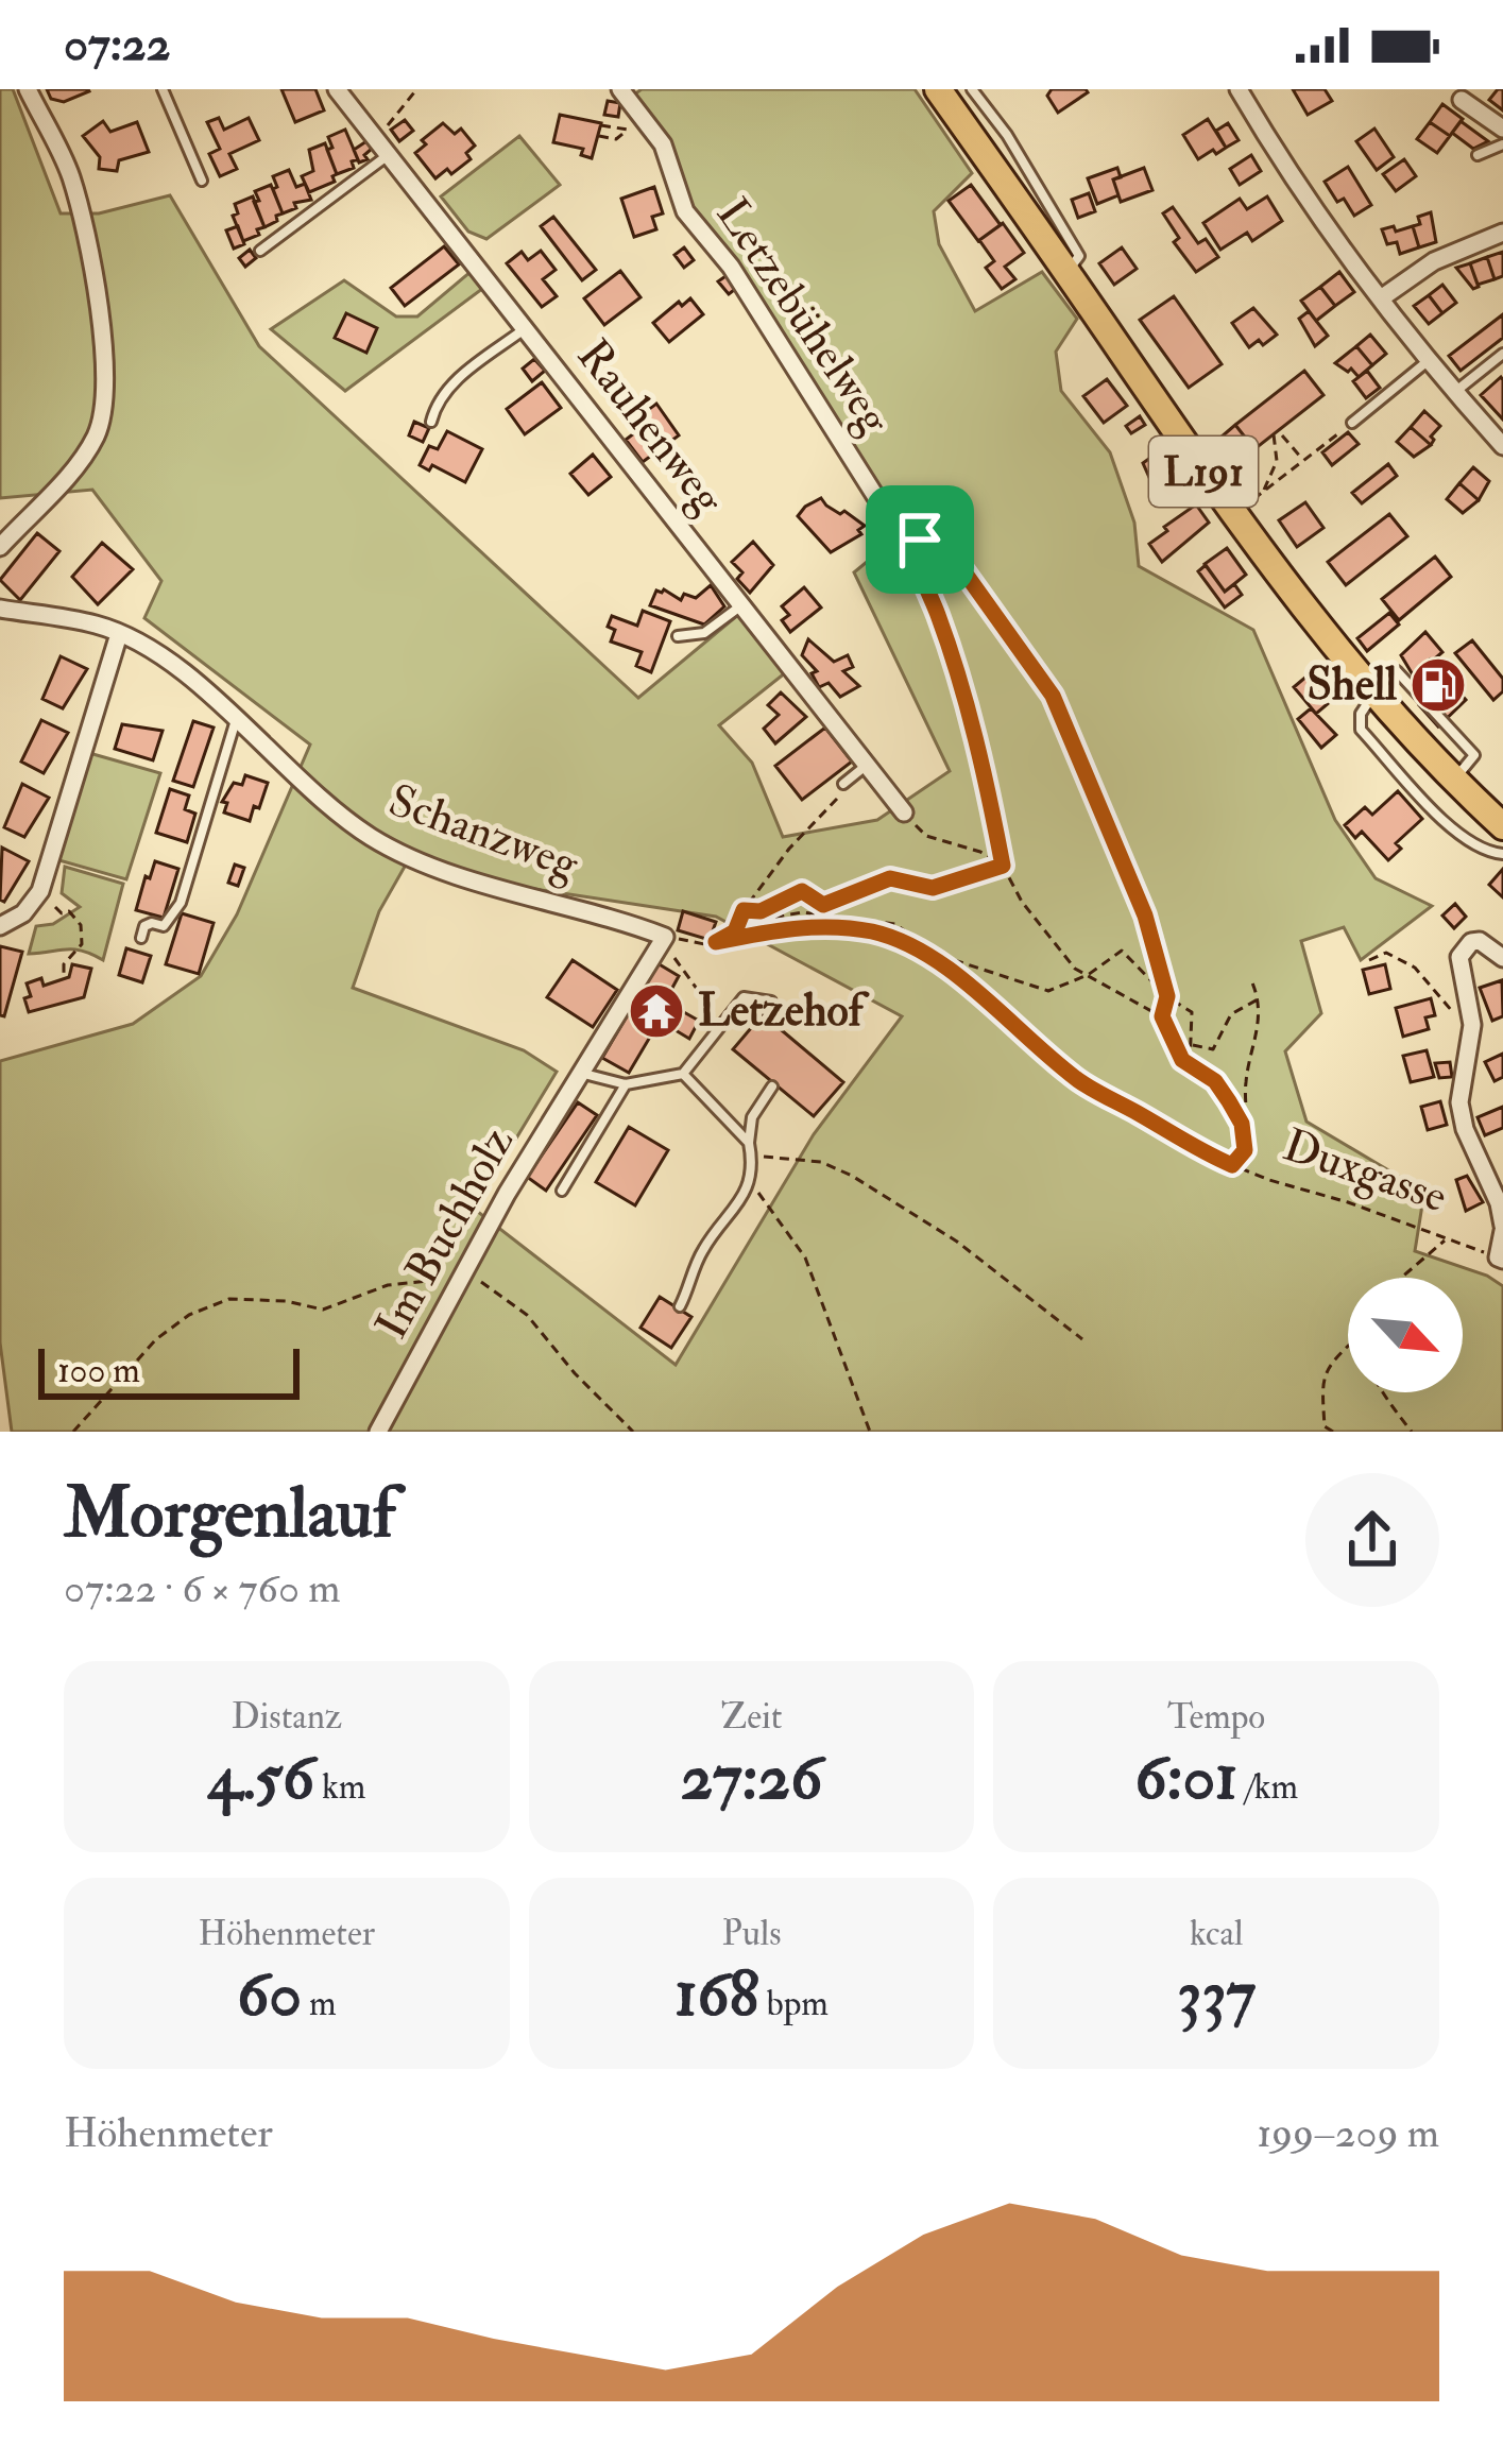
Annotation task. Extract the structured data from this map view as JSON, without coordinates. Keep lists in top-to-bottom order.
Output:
{
  "streets": {
    "main road": ["L191"],
    "street": [
      "Letzebühelweg",
      "Rauhenweg",
      "Schanzweg",
      "Im Buchholz"
    ],
    "path": ["Duxgasse"]
  },
  "crossings": [
    ["Schanzweg", "Duxgasse"],
    ["Schanzweg", "Im Buchholz"],
    ["Duxgasse", "Im Buchholz"]
  ],
  "places": {
    "fuel station": ["Shell"],
    "temple": ["Letzehof"]
  },
  "scale_bar": "100 m",
  "north": "bottom right",
  "page": {
    "status": "07:22",
    "scale": "100 m",
    "heading": ["Morgenlauf", "07:22 · 6 × 760 m"],
    "stats": [
      ["Distanz", "4.56 km"],
      ["Zeit", "27:26"],
      ["Tempo", "6:01 /km"],
      ["Höhenmeter", "60 m"],
      ["Puls", "168 bpm"],
      ["kcal", "337"]
    ],
    "chart": ["Höhenmeter", "199–209 m"]
  }
}
